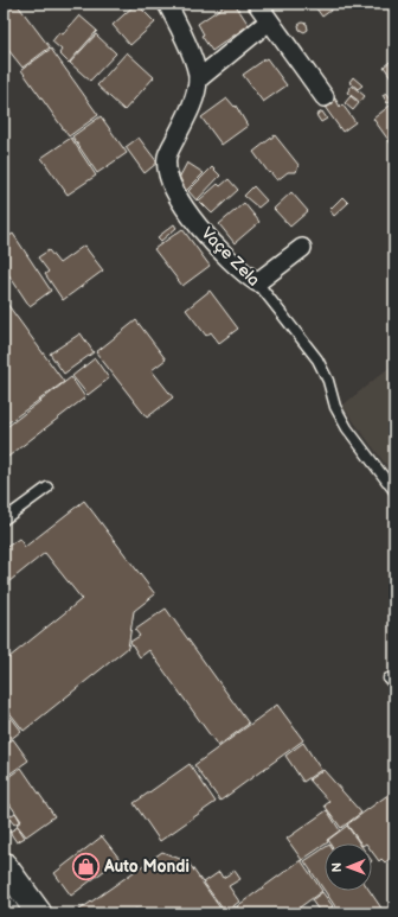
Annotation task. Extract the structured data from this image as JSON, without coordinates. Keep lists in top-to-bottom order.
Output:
{
  "streets": {
    "street": ["Vaçe Zela"]
  },
  "places": {
    "shop": ["Auto Mondi"]
  },
  "north": "left"
}
